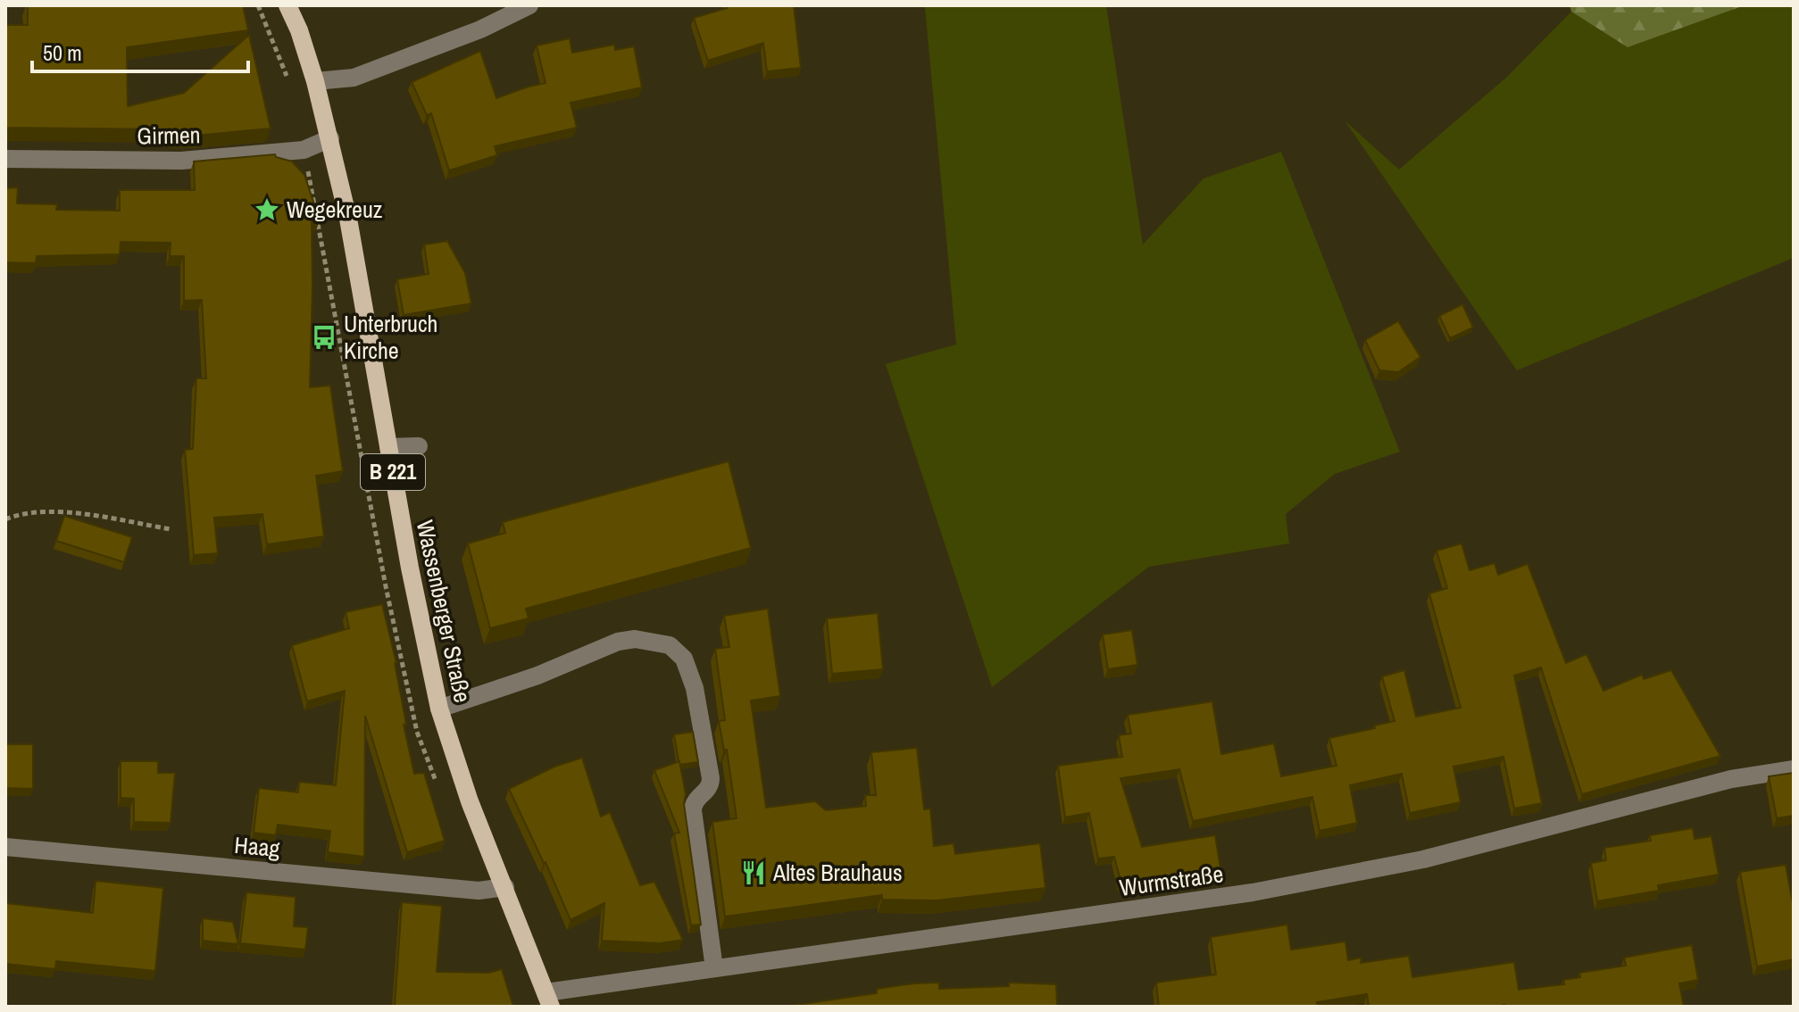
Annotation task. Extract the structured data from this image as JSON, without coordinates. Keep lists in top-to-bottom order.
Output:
{
  "streets": {
    "main road": ["B 221", "Wassenberger Straße"],
    "street": ["Girmen", "Haag", "Wurmstraße"]
  },
  "crossings": [
    ["Girmen", "Wassenberger Straße"],
    ["Wassenberger Straße", "Haag"],
    ["Wassenberger Straße", "Wurmstraße"]
  ],
  "places": {
    "place": ["Wegekreuz"],
    "bus stop": ["Unterbruch Kirche"],
    "restaurant": ["Altes Brauhaus"]
  },
  "scale_bar": "50 m"
}
